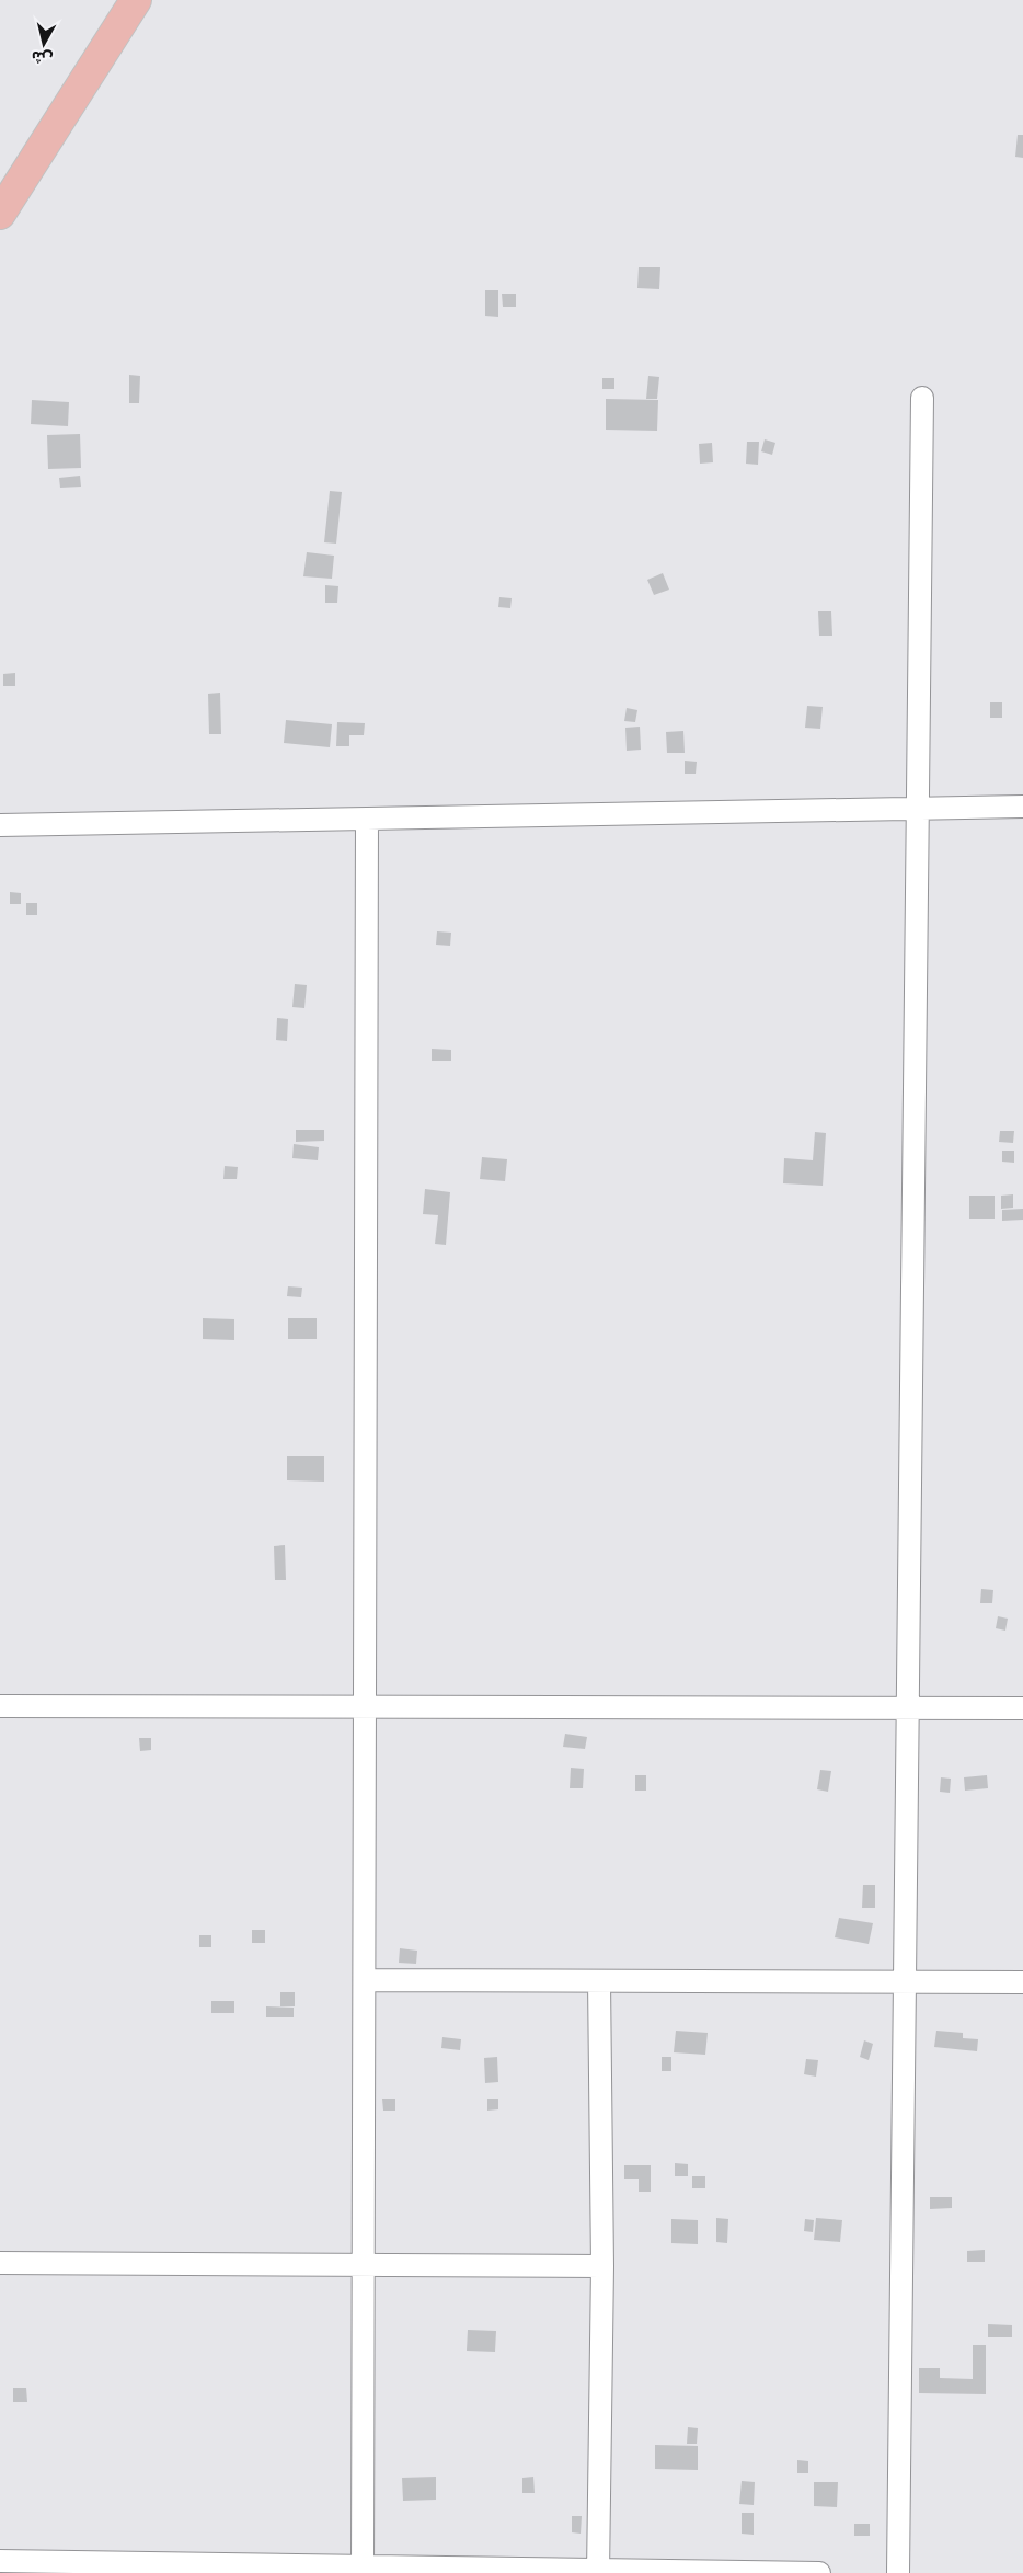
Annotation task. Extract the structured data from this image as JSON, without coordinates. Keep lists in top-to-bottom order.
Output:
{
  "north": "bottom"
}
